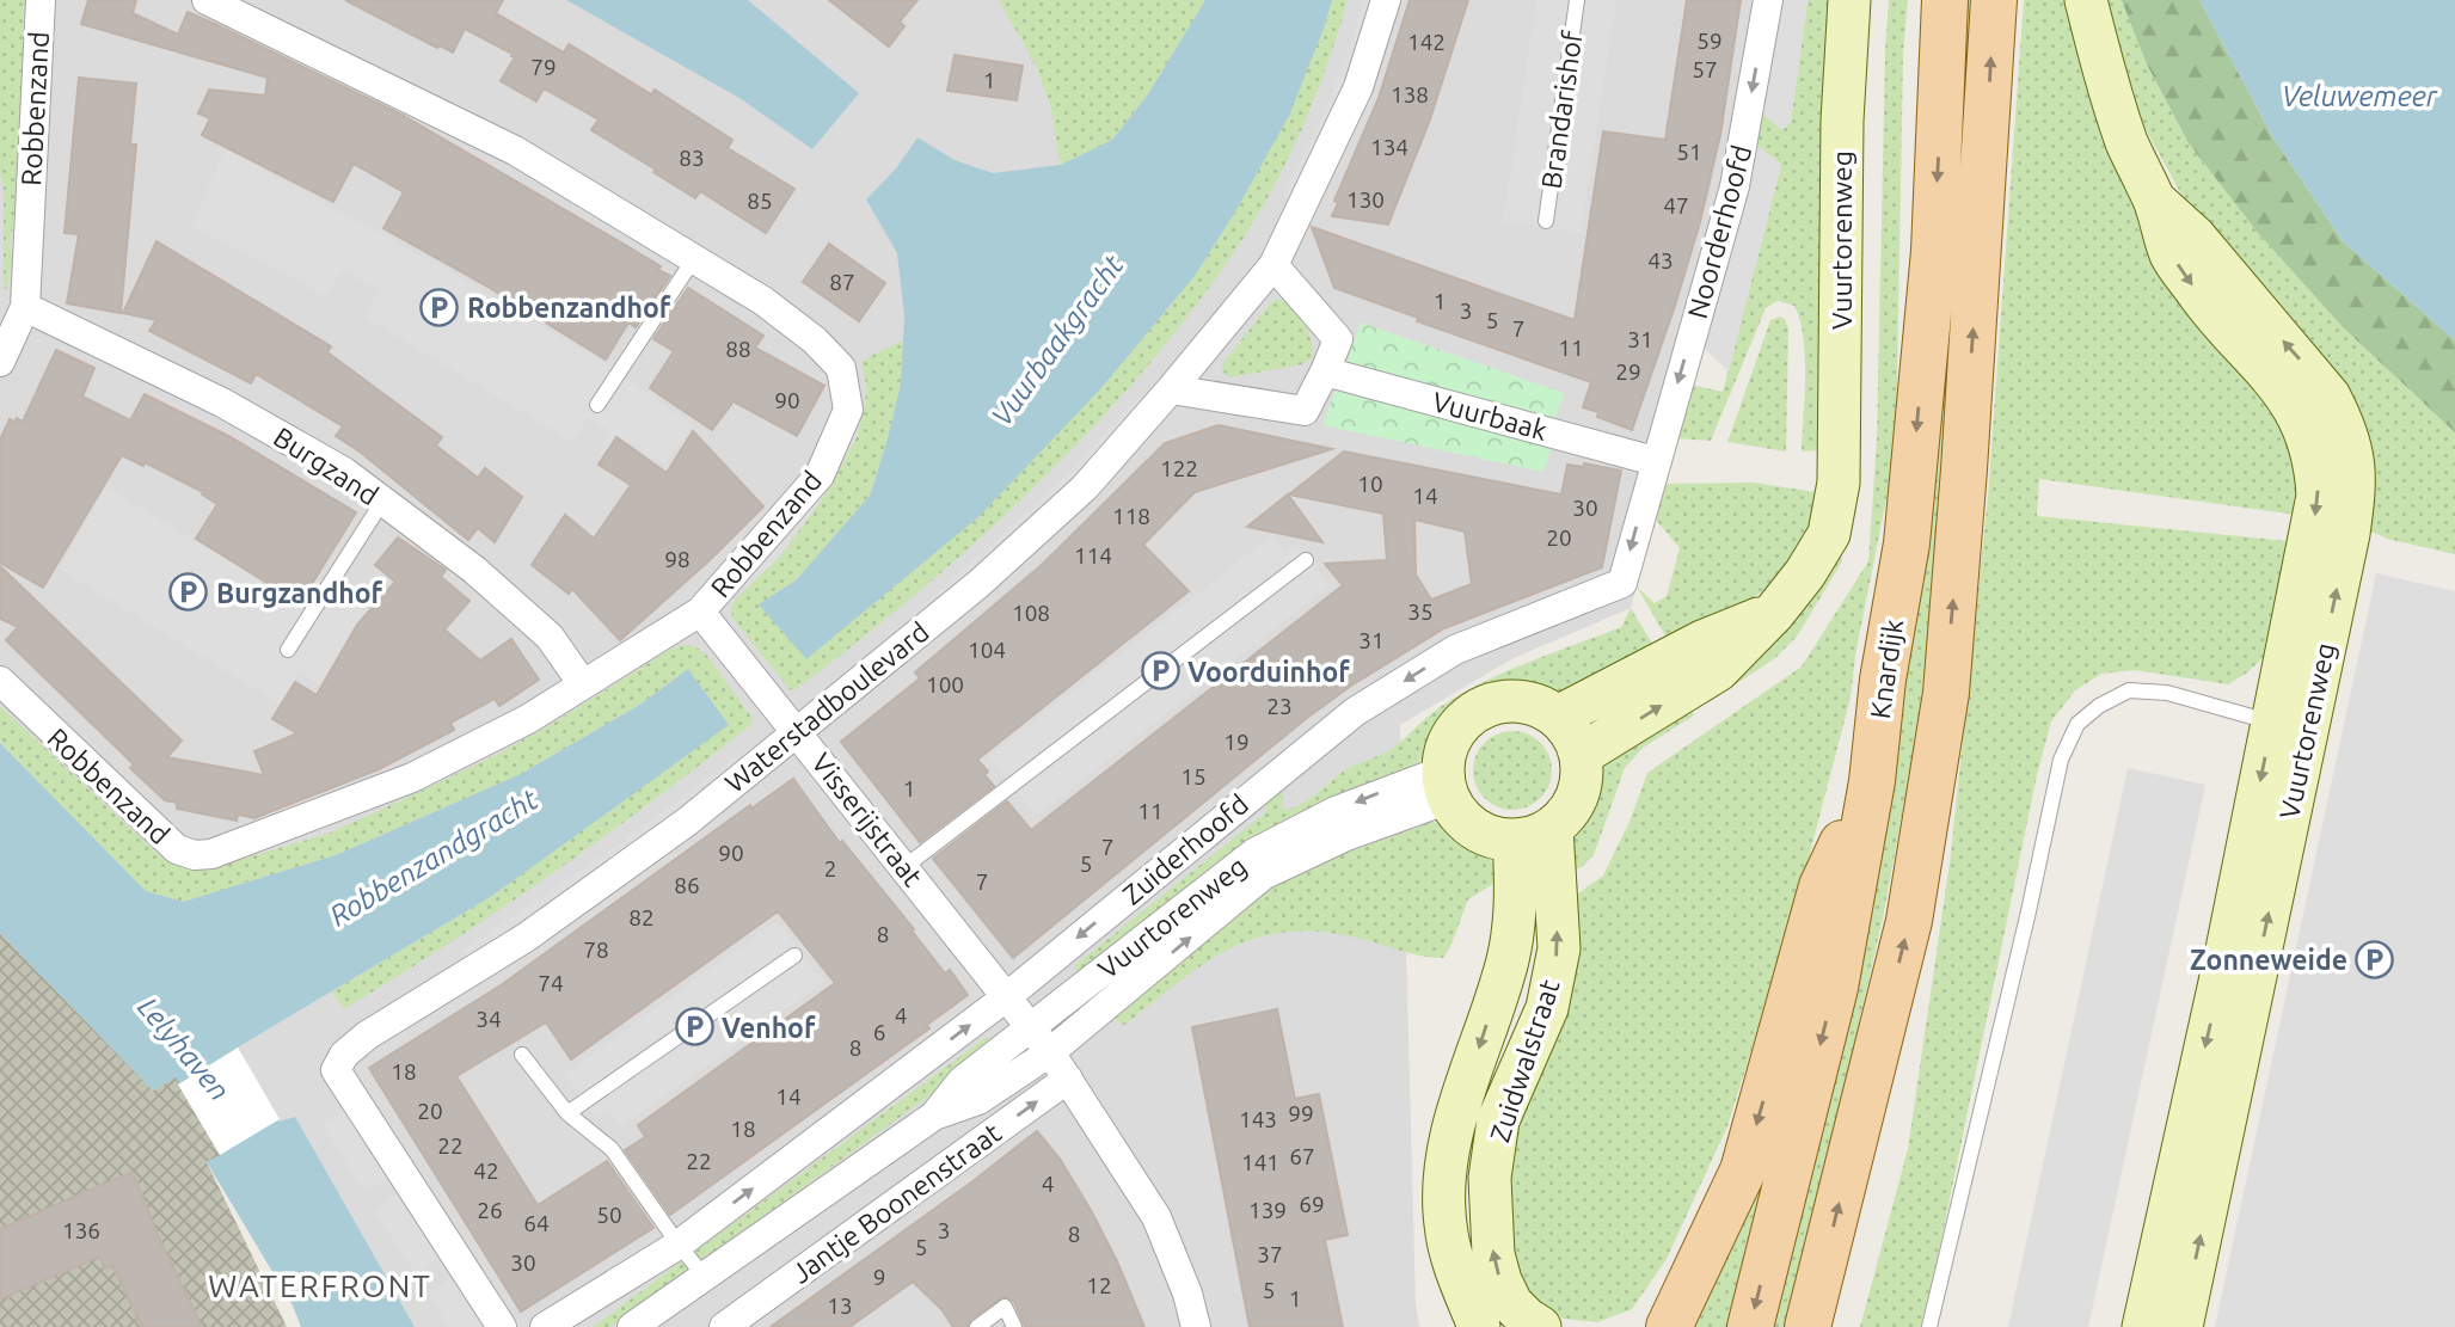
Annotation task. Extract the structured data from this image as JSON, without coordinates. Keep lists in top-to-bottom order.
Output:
{
  "streets": {
    "main road": ["Knardijk"],
    "street": [
      "Robbenzand",
      "Noorderhoofd",
      "Vuurtorenweg",
      "Vuurbaak",
      "Burgzand",
      "Waterstadboulevard",
      "Visserijstraat",
      "Zuiderhoofd",
      "Zuidwalstraat",
      "Jantje Boonenstraat"
    ],
    "lane": ["Brandarishof"]
  },
  "crossings": [
    ["Robbenzand", "Burgzand"],
    ["Robbenzand", "Visserijstraat"],
    ["Noorderhoofd", "Vuurbaak"],
    ["Noorderhoofd", "Zuiderhoofd"],
    ["Vuurtorenweg", "Visserijstraat"],
    ["Vuurtorenweg", "Zuidwalstraat"],
    ["Vuurbaak", "Zuiderhoofd"],
    ["Waterstadboulevard", "Visserijstraat"],
    ["Visserijstraat", "Zuiderhoofd"],
    ["Visserijstraat", "Jantje Boonenstraat"]
  ],
  "one_way": ["Noorderhoofd", "Jantje Boonenstraat"],
  "districts": ["WATERFRONT"],
  "water": [
    "Veluwemeer",
    "Vuurbaakgracht",
    "Robbenzandgracht",
    "Lelyhaven"
  ],
  "places": {
    "parking": [
      "Robbenzandhof",
      "Burgzandhof",
      "Voorduinhof",
      "Zonneweide",
      "Venhof"
    ]
  },
  "house_numbers": [
    "59",
    "142",
    "79",
    "57",
    "1",
    "138",
    "134",
    "51",
    "83",
    "130",
    "85",
    "47",
    "43",
    "87",
    "1",
    "3",
    "5",
    "7",
    "31",
    "11",
    "88",
    "29",
    "90",
    "122",
    "10",
    "14",
    "30",
    "118",
    "20",
    "114",
    "98",
    "35",
    "108",
    "31",
    "104",
    "100",
    "23",
    "19",
    "15",
    "1",
    "11",
    "7",
    "90",
    "5",
    "2",
    "7",
    "86",
    "82",
    "8",
    "78",
    "74",
    "4",
    "34",
    "6",
    "8",
    "18",
    "14",
    "20",
    "99",
    "143",
    "18",
    "22",
    "67",
    "22",
    "141",
    "42",
    "4",
    "69",
    "26",
    "139",
    "50",
    "64",
    "136",
    "3",
    "8",
    "5",
    "37",
    "30",
    "9",
    "12",
    "5",
    "1",
    "13"
  ]
}
